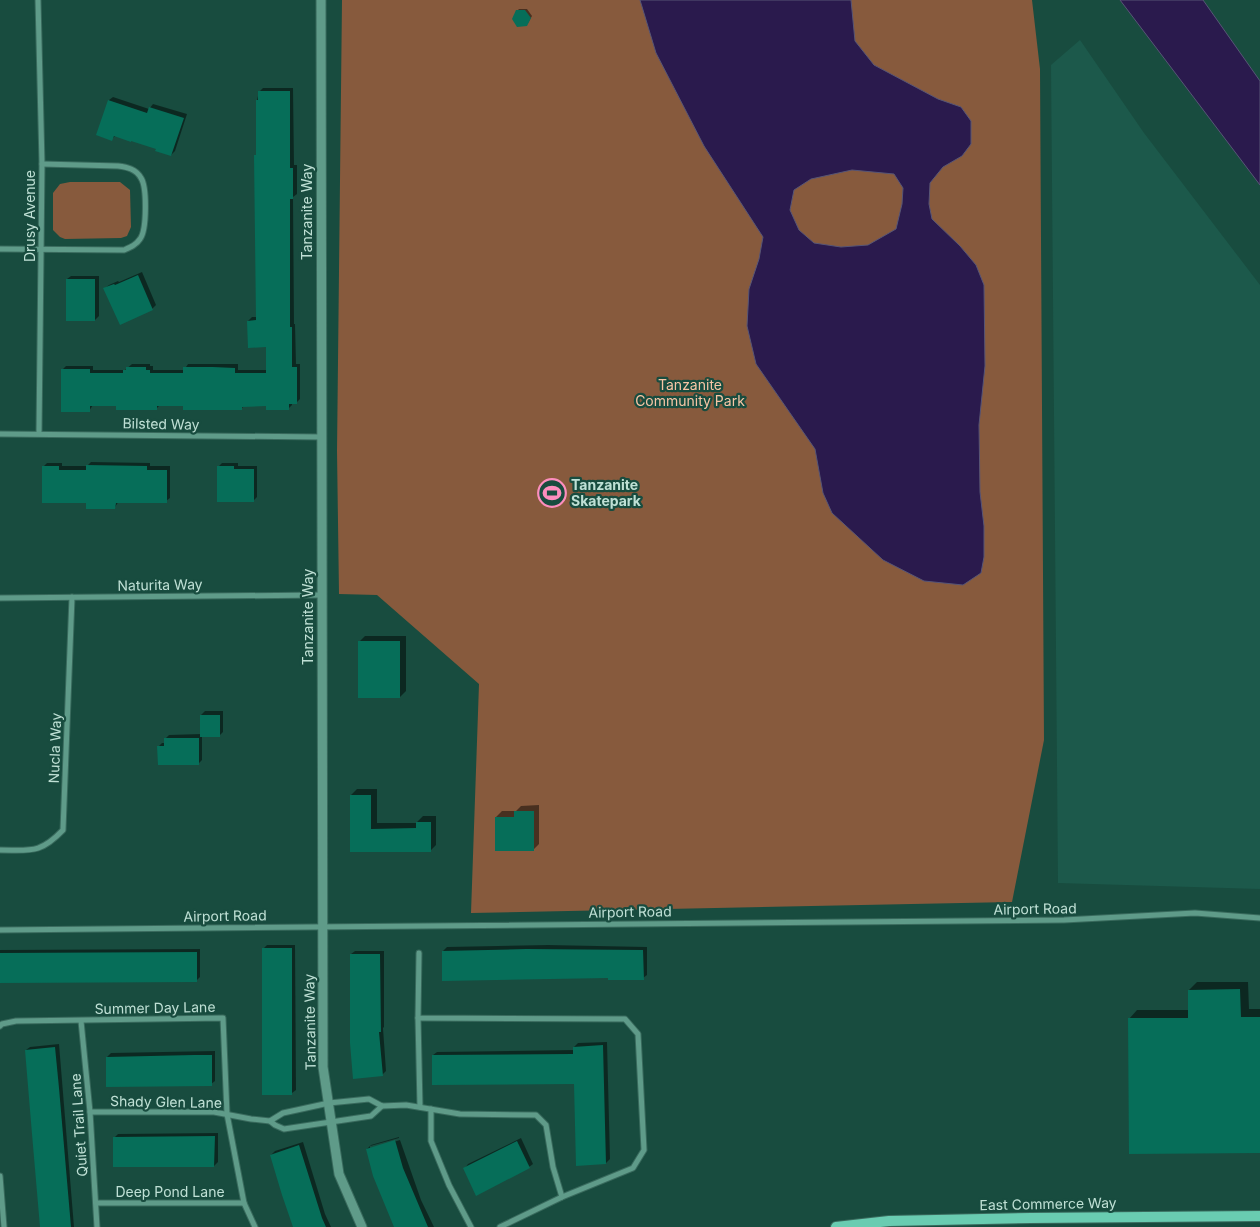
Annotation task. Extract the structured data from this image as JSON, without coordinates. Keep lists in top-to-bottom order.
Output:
{
  "streets": {
    "main road": ["East Commerce Way"],
    "street": [
      "Tanzanite Way",
      "Drusy Avenue",
      "Bilsted Way",
      "Naturita Way",
      "Nucla Way",
      "Airport Road",
      "Summer Day Lane",
      "Shady Glen Lane",
      "Quiet Trail Lane",
      "Deep Pond Lane"
    ]
  },
  "crossings": [
    ["Tanzanite Way", "Bilsted Way"],
    ["Tanzanite Way", "Naturita Way"],
    ["Tanzanite Way", "Airport Road"],
    ["Tanzanite Way", "Shady Glen Lane"],
    ["Drusy Avenue", "Bilsted Way"],
    ["Naturita Way", "Nucla Way"],
    ["Summer Day Lane", "Shady Glen Lane"],
    ["Summer Day Lane", "Quiet Trail Lane"],
    ["Shady Glen Lane", "Quiet Trail Lane"],
    ["Quiet Trail Lane", "Deep Pond Lane"]
  ],
  "parks": ["Tanzanite Community Park"],
  "places": {
    "sports": ["Tanzanite Skatepark"]
  }
}
